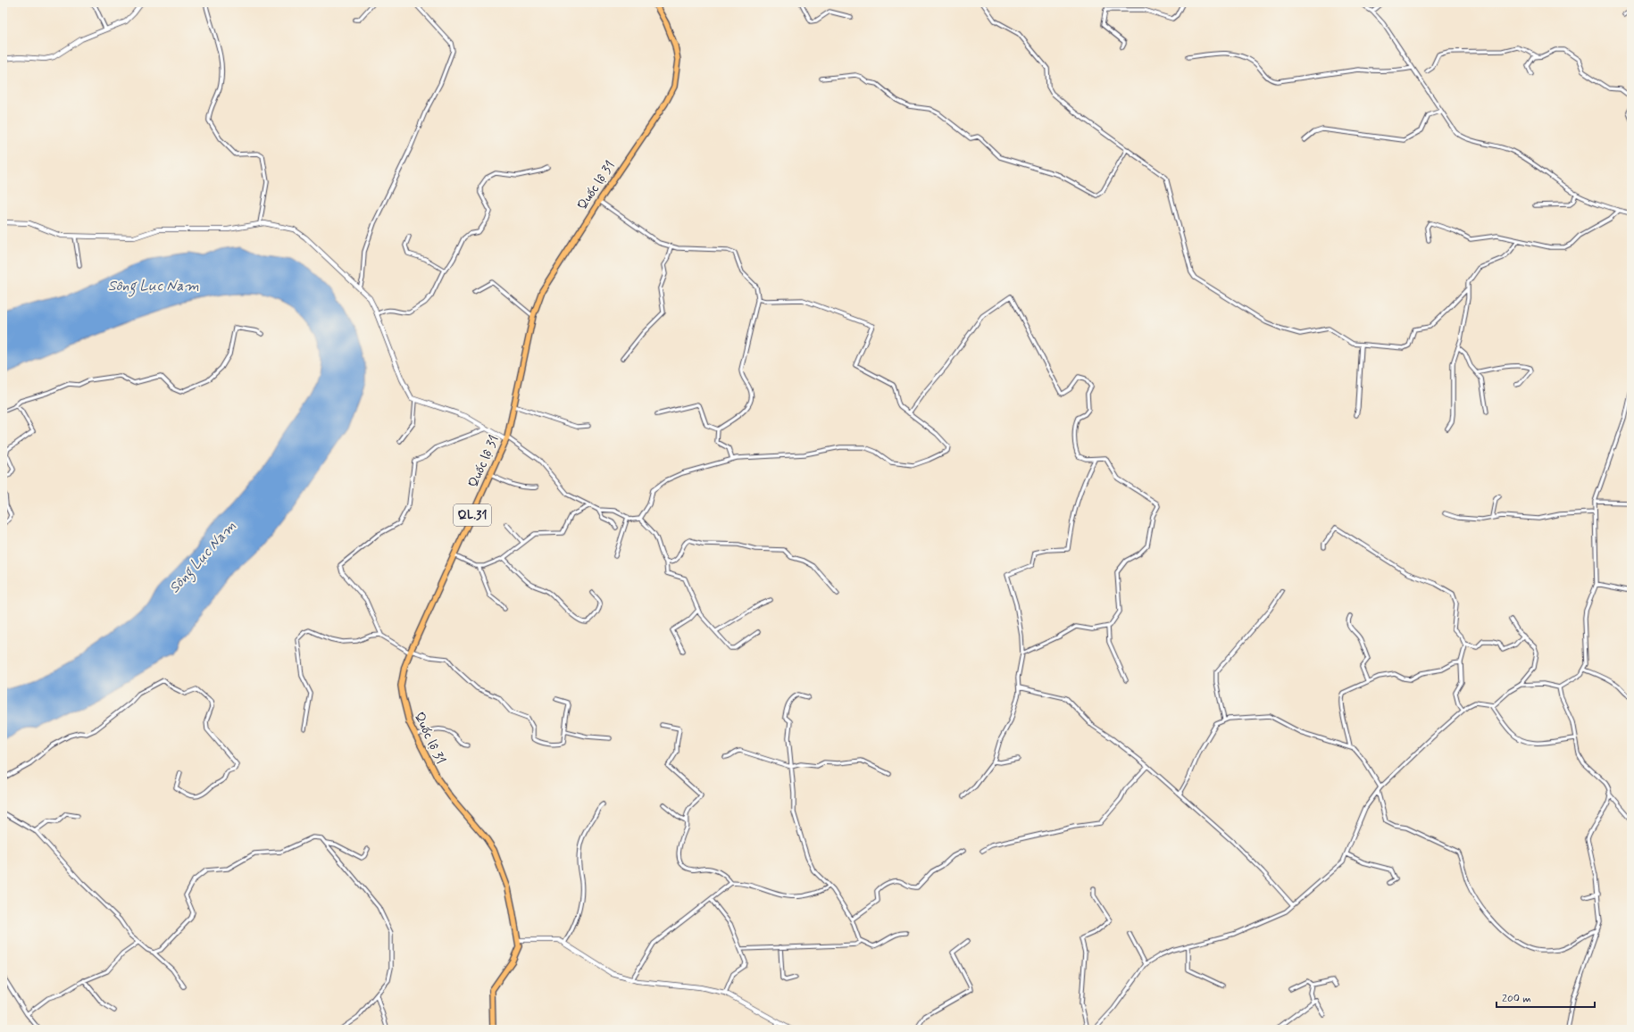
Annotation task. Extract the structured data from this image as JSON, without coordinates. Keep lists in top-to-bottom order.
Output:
{
  "streets": {
    "highway": ["Quốc lộ 31", "QL.31"]
  },
  "water": ["Sông Lục Nam"],
  "scale_bar": "200 m"
}
